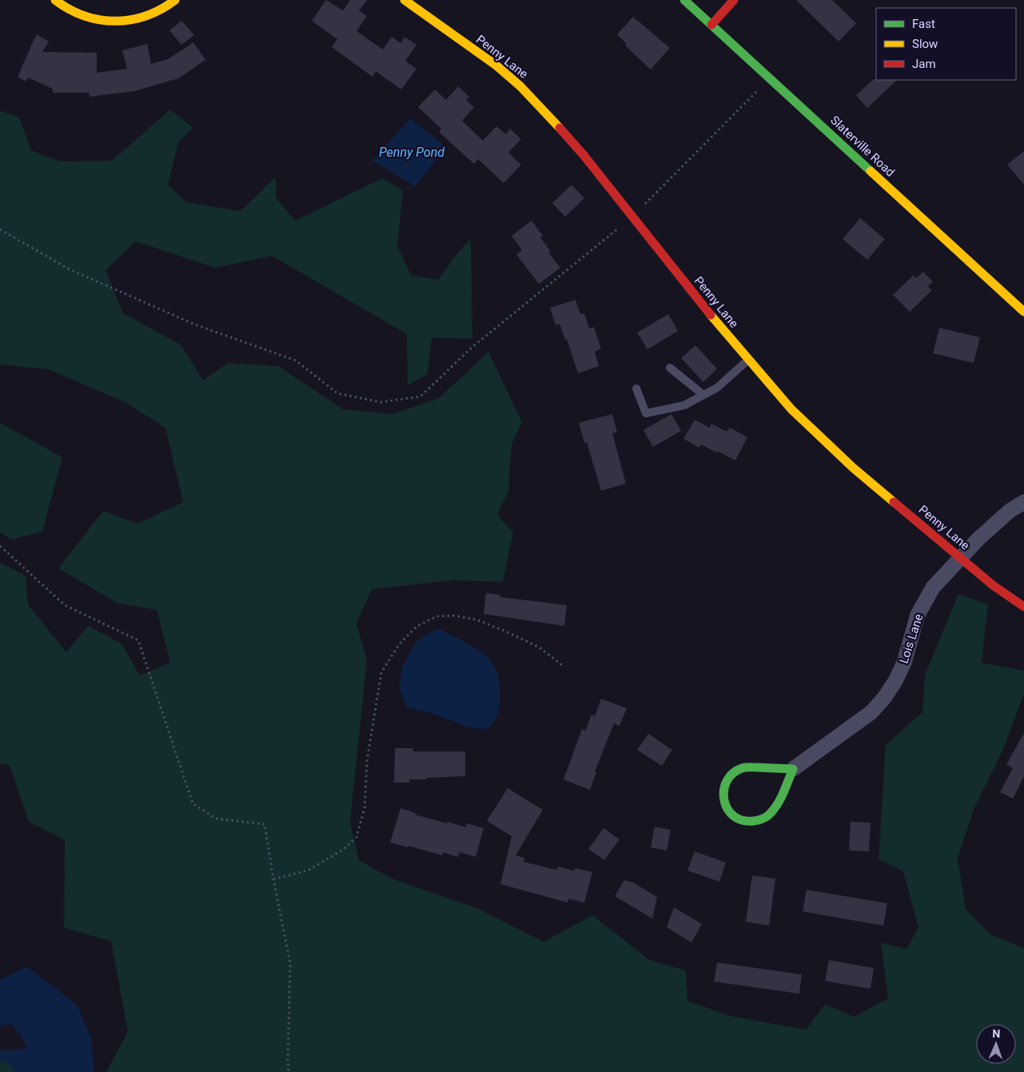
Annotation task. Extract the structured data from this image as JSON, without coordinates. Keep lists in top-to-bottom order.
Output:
{
  "streets": {
    "main road": ["Penny Lane", "Slaterville Road", "Lois Lane"]
  },
  "crossings": [
    ["Penny Lane", "Lois Lane"]
  ],
  "water": ["Penny Pond"],
  "legend": ["Fast", "Slow", "Jam"],
  "north": "top"
}
